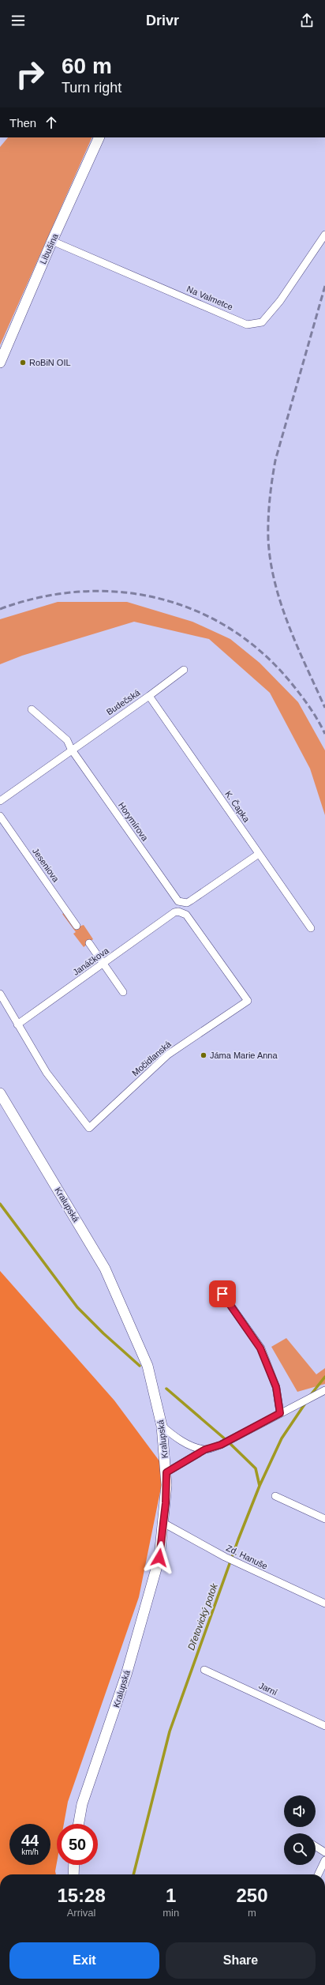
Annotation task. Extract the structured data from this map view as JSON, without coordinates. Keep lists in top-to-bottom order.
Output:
{
  "streets": {
    "main road": ["Libušina", "Kralupská"],
    "street": [
      "Na Valmetce",
      "Budečská",
      "K. Čapka",
      "Horymírova",
      "Jeseniova",
      "Janáčkova",
      "Močidlanská",
      "Zd. Hanuše",
      "Jarní"
    ]
  },
  "crossings": [
    ["Libušina", "Na Valmetce"],
    ["Budečská", "K. Čapka"],
    ["Budečská", "Horymírova"],
    ["K. Čapka", "Horymírova"],
    ["Janáčkova", "Močidlanská"],
    ["Kralupská", "Zd. Hanuše"]
  ],
  "water": ["Dřetovický potok"],
  "places": ["RoBiN OIL", "Jáma Marie Anna"],
  "page": {
    "header": "Drivr",
    "turn": ["60 m", "Turn right"],
    "then": "Then",
    "speed": "44 km/h",
    "limit": "50",
    "eta": [
      "15:28",
      "Arrival",
      "1",
      "min",
      "250",
      "m"
    ],
    "buttons": ["Exit", "Share"]
  }
}
